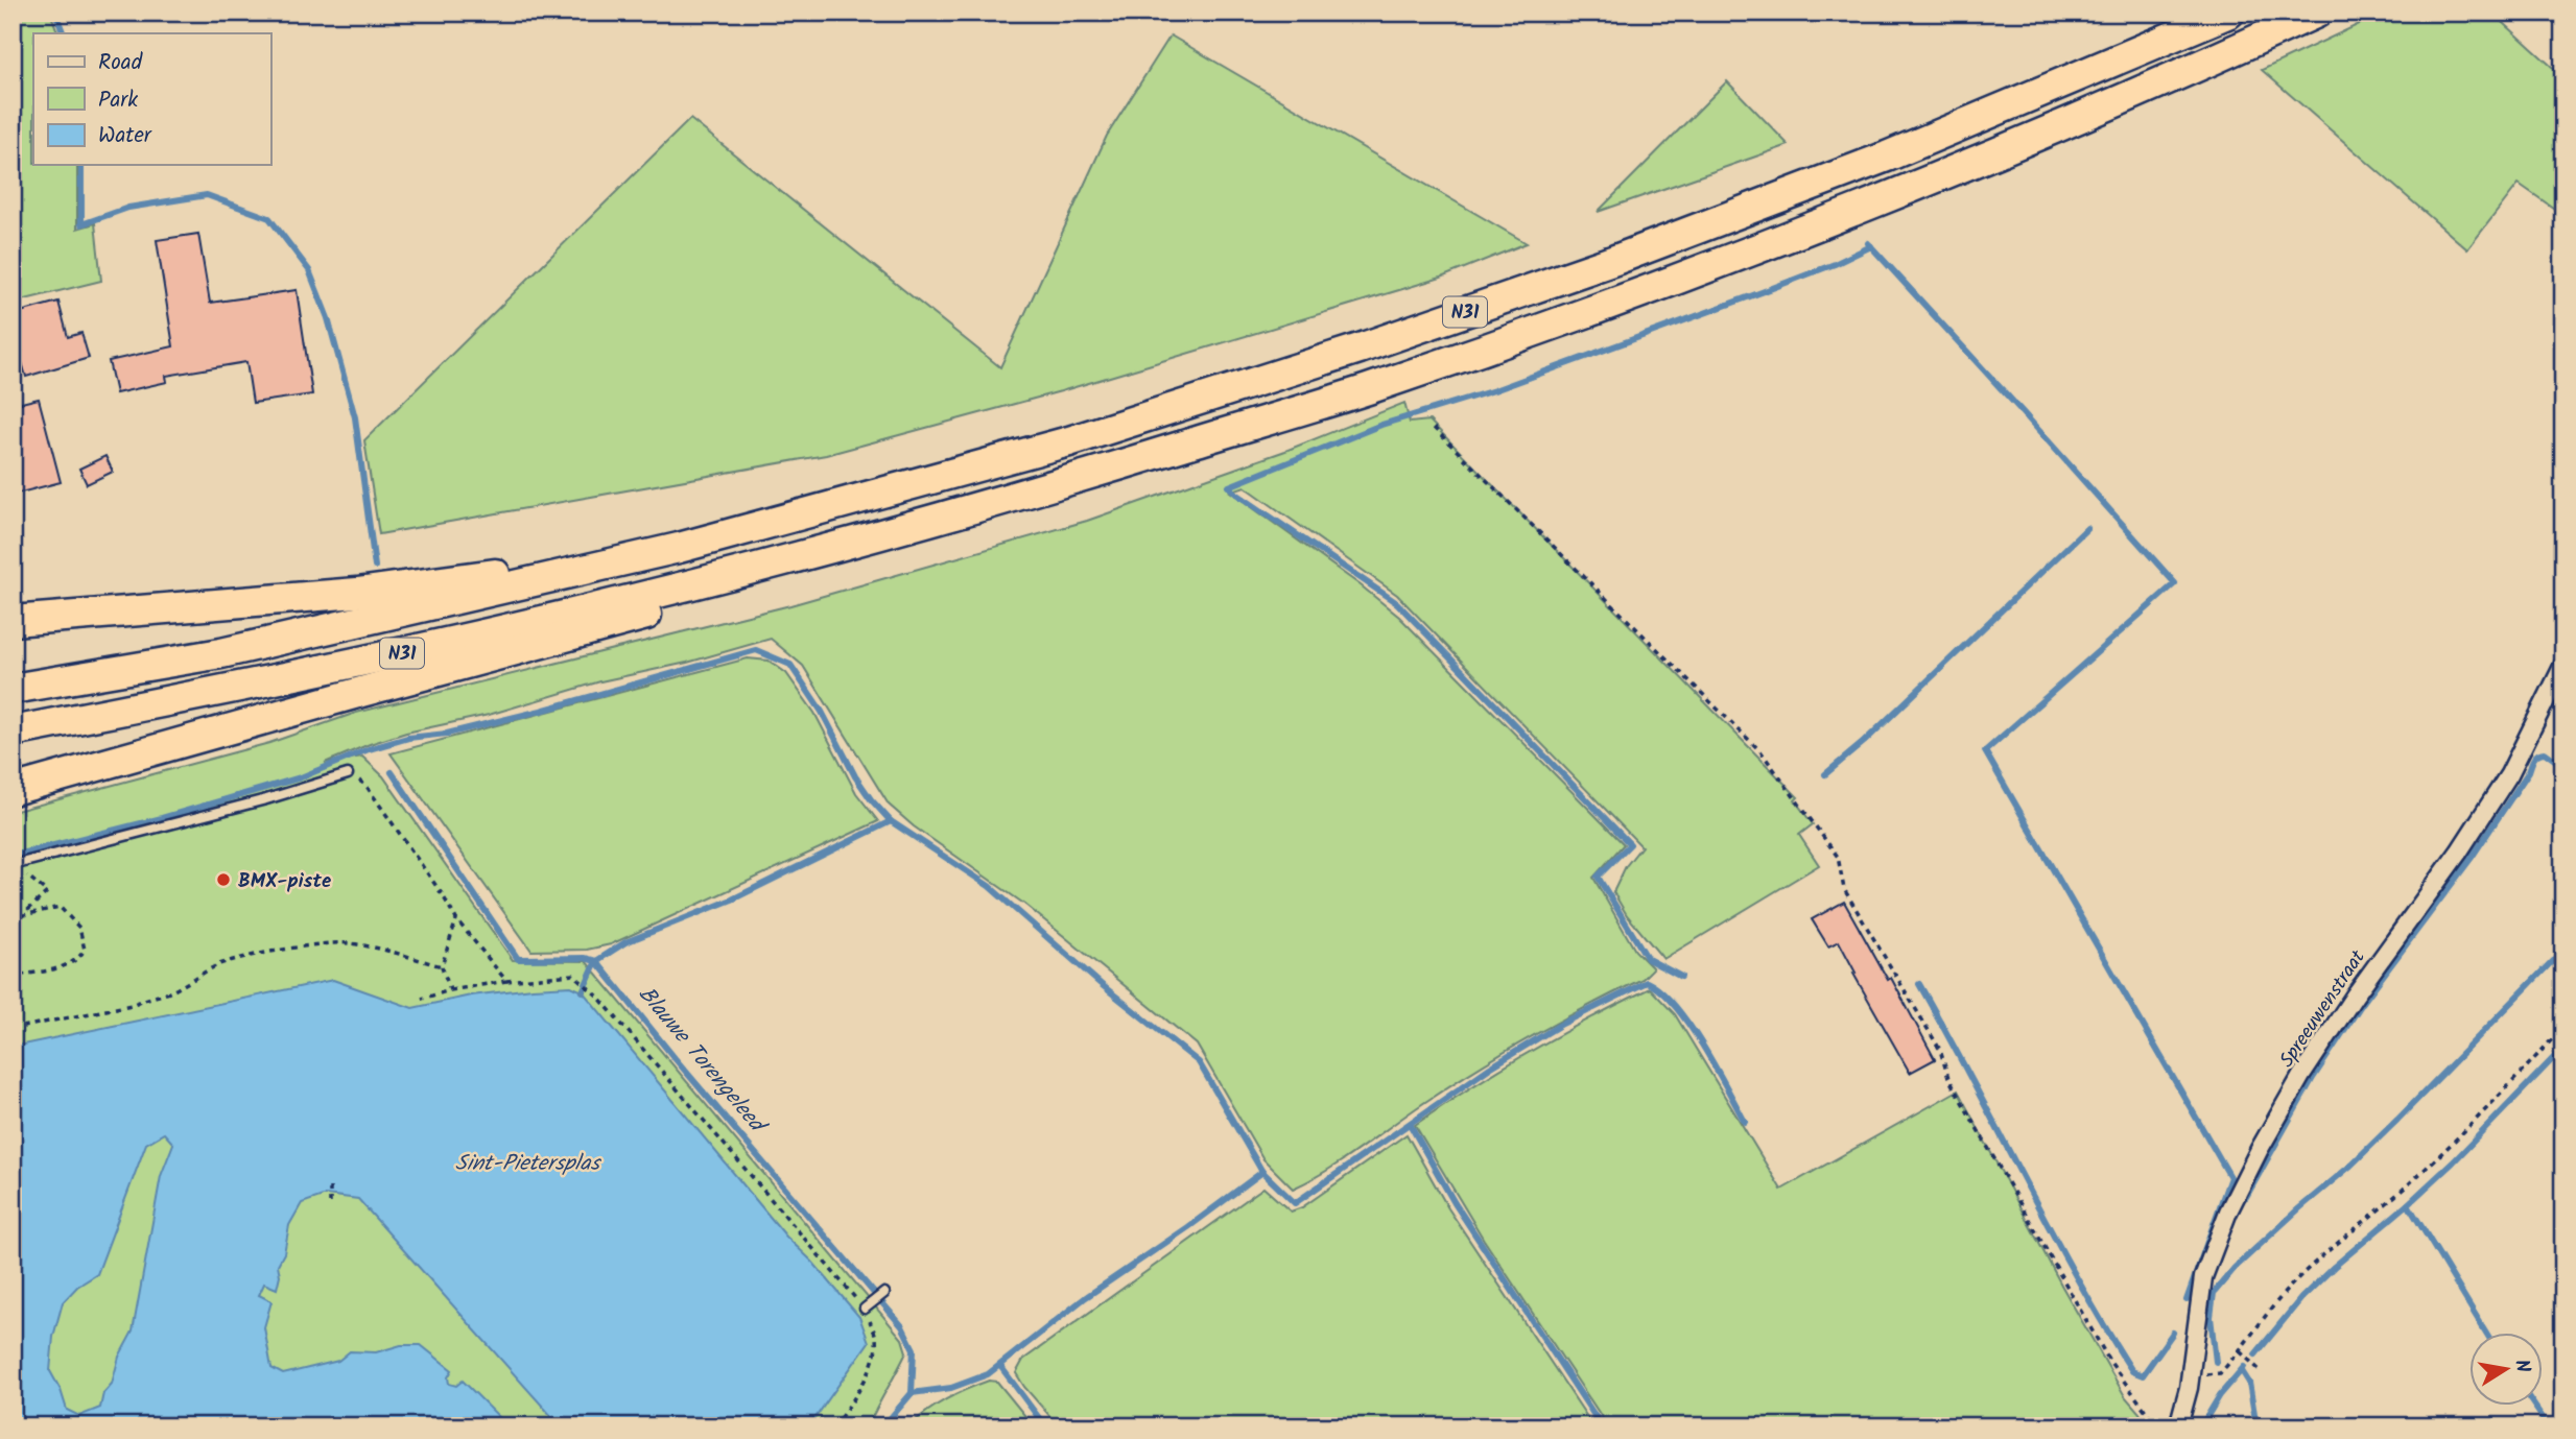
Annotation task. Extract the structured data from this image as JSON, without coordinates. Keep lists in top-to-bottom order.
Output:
{
  "streets": {
    "highway": ["N31"],
    "street": ["Spreeuwenstraat"]
  },
  "water": ["Blauwe Torengeleed", "Sint-Pietersplas"],
  "places": ["BMX-piste"],
  "legend": ["Road", "Park", "Water"],
  "north": "right"
}
